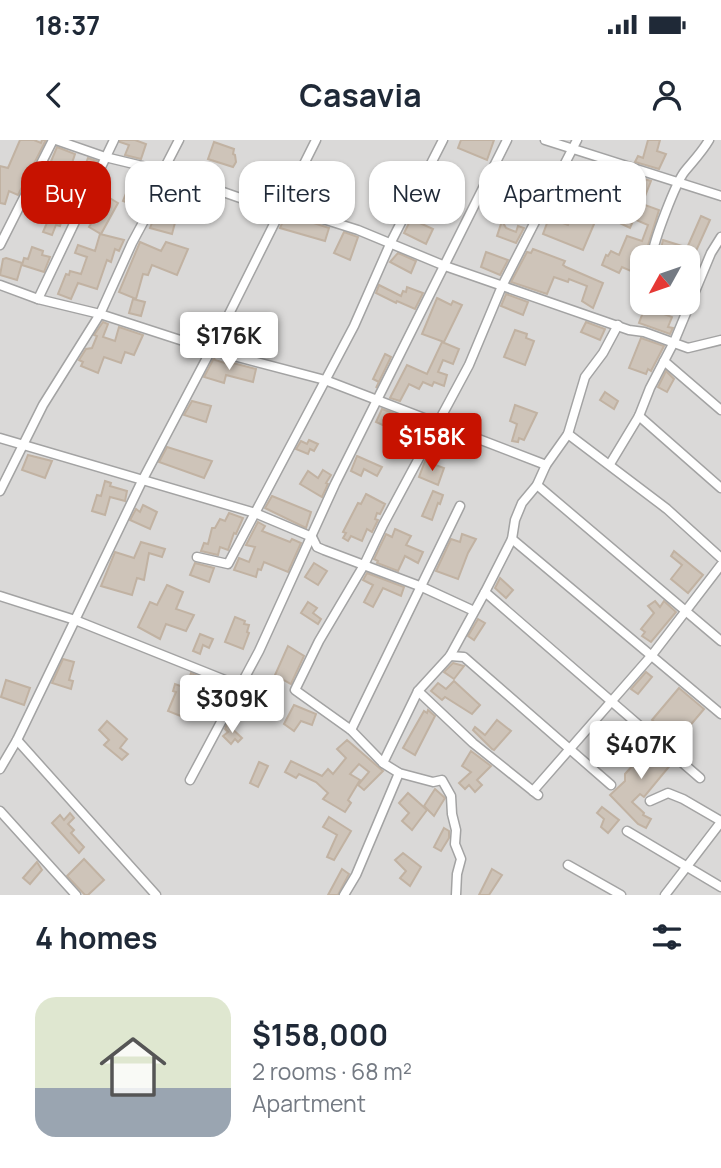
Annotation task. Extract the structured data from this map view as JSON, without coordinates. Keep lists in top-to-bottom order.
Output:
{
  "north": "bottom left",
  "page": {
    "status": "18:37",
    "header": "Casavia",
    "chip": [
      "Buy",
      "Rent",
      "Filters",
      "New",
      "Apartment"
    ],
    "price": [
      "$176K",
      "$158K",
      "$309K",
      "$407K"
    ],
    "heading": "4 homes",
    "list": [
      {
        "name": "$158,000",
        "note": "2 rooms · 68 m² · Apartment"
      }
    ]
  }
}
